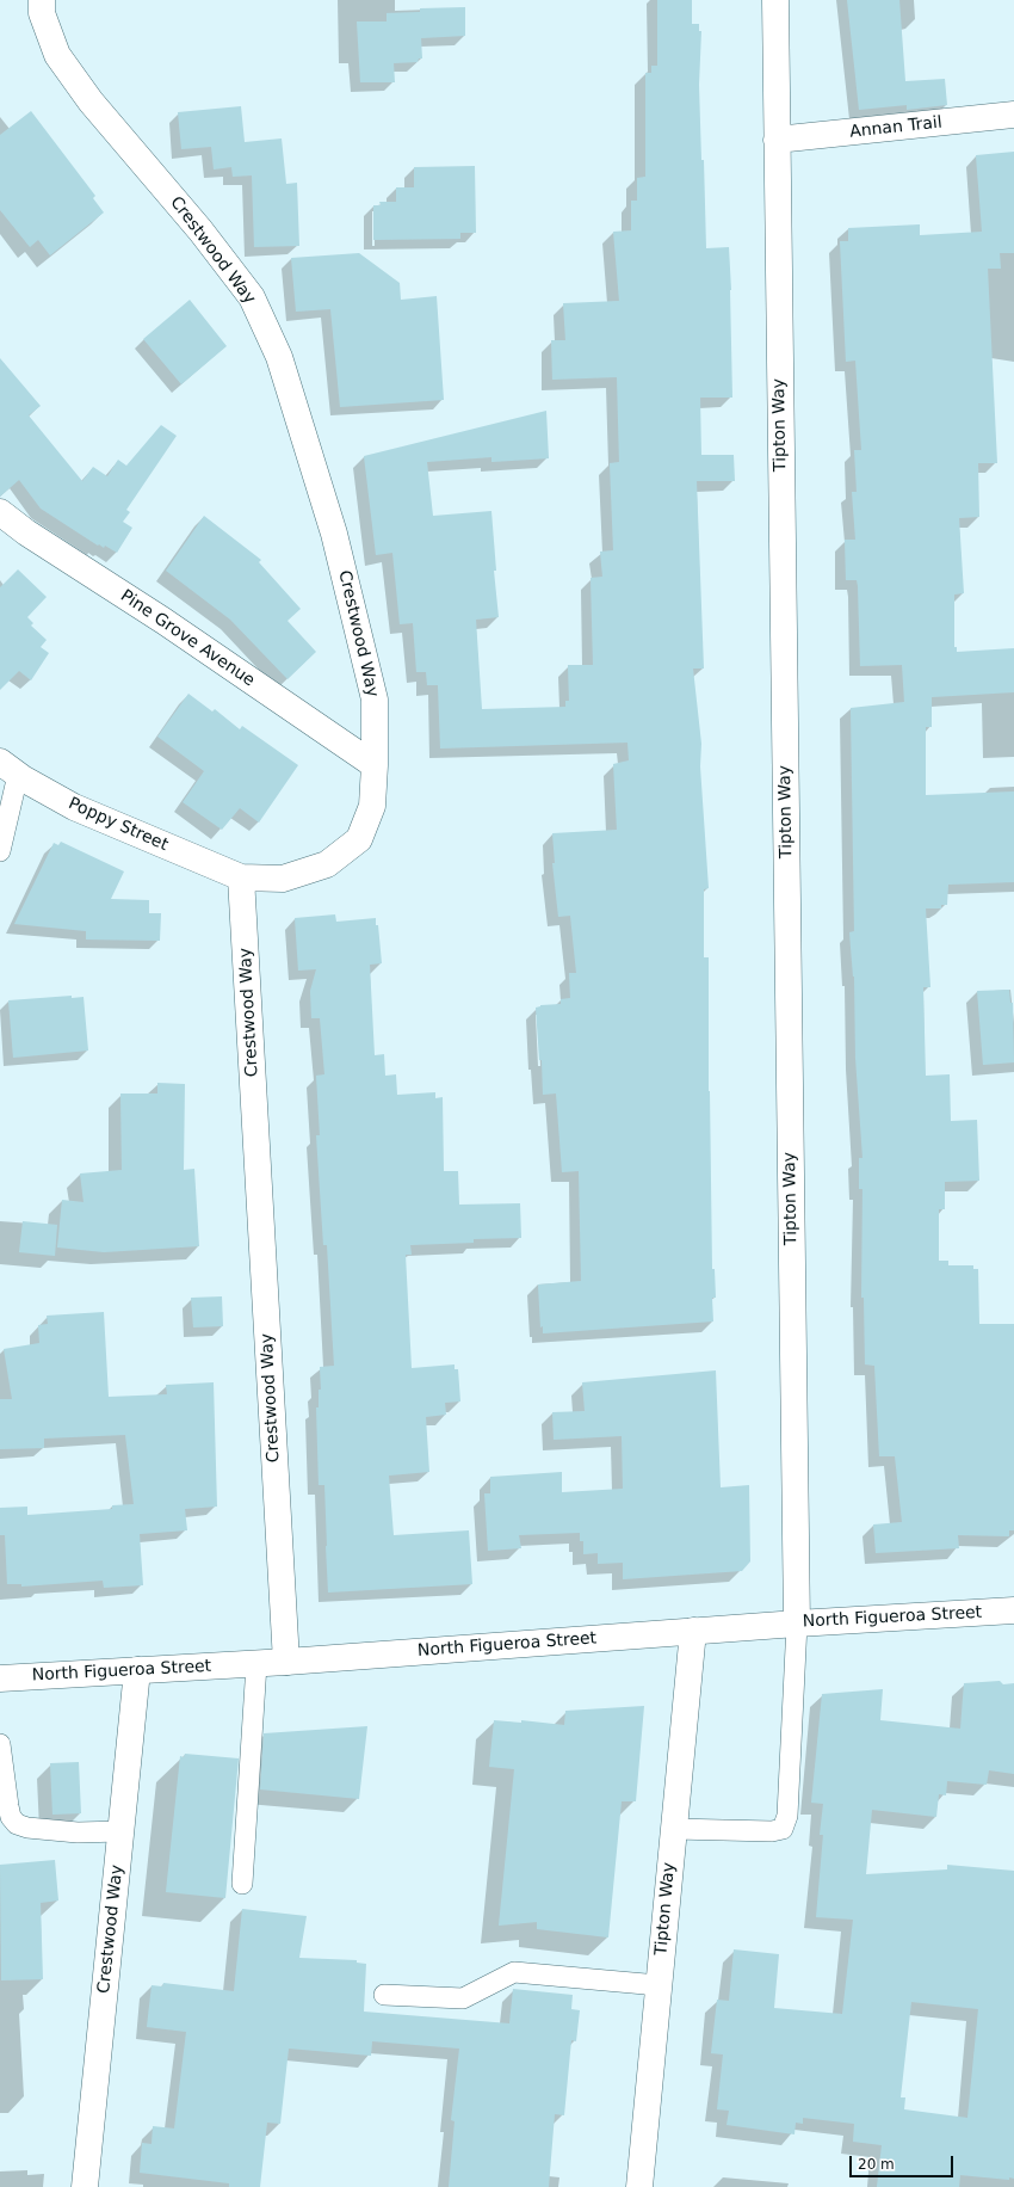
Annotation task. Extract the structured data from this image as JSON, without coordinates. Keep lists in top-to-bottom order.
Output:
{
  "streets": {
    "street": [
      "Annan Trail",
      "Crestwood Way",
      "Tipton Way",
      "Pine Grove Avenue",
      "Poppy Street",
      "North Figueroa Street"
    ]
  },
  "crossings": [
    ["Annan Trail", "Tipton Way"],
    ["Crestwood Way", "Pine Grove Avenue"],
    ["Crestwood Way", "Poppy Street"],
    ["Crestwood Way", "North Figueroa Street"],
    ["Tipton Way", "North Figueroa Street"]
  ],
  "scale_bar": "20 m"
}
